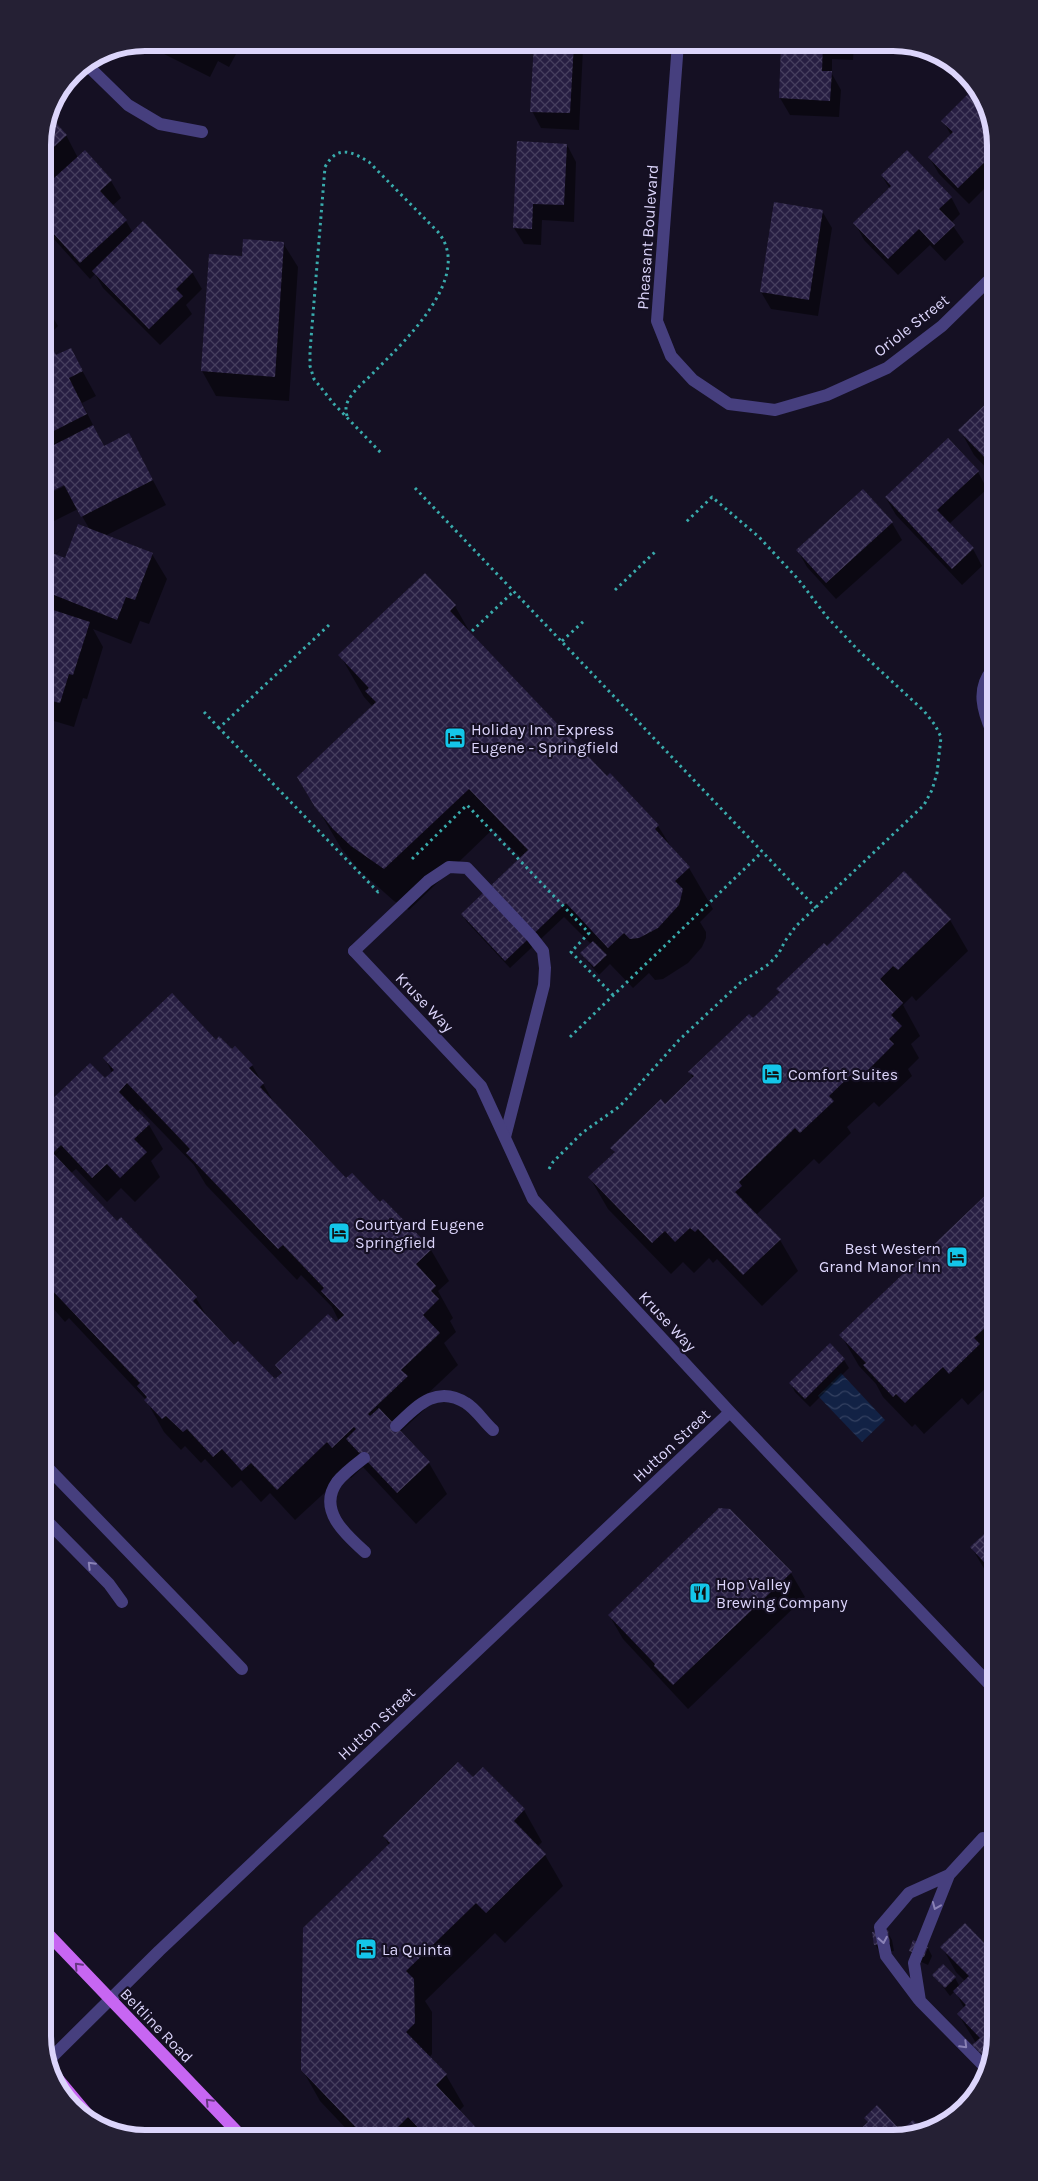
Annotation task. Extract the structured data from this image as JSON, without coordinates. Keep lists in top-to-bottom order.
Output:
{
  "streets": {
    "main road": ["Beltline Road"],
    "street": [
      "Pheasant Boulevard",
      "Oriole Street",
      "Kruse Way",
      "Hutton Street"
    ]
  },
  "crossings": [
    ["Pheasant Boulevard", "Oriole Street"],
    ["Kruse Way", "Hutton Street"],
    ["Hutton Street", "Beltline Road"]
  ],
  "one_way": ["Beltline Road"],
  "places": {
    "hotel": [
      "Holiday Inn Express Eugene - Springfield",
      "Comfort Suites",
      "Courtyard Eugene Springfield",
      "Best Western Grand Manor Inn",
      "La Quinta"
    ],
    "restaurant": ["Hop Valley Brewing Company"]
  }
}
